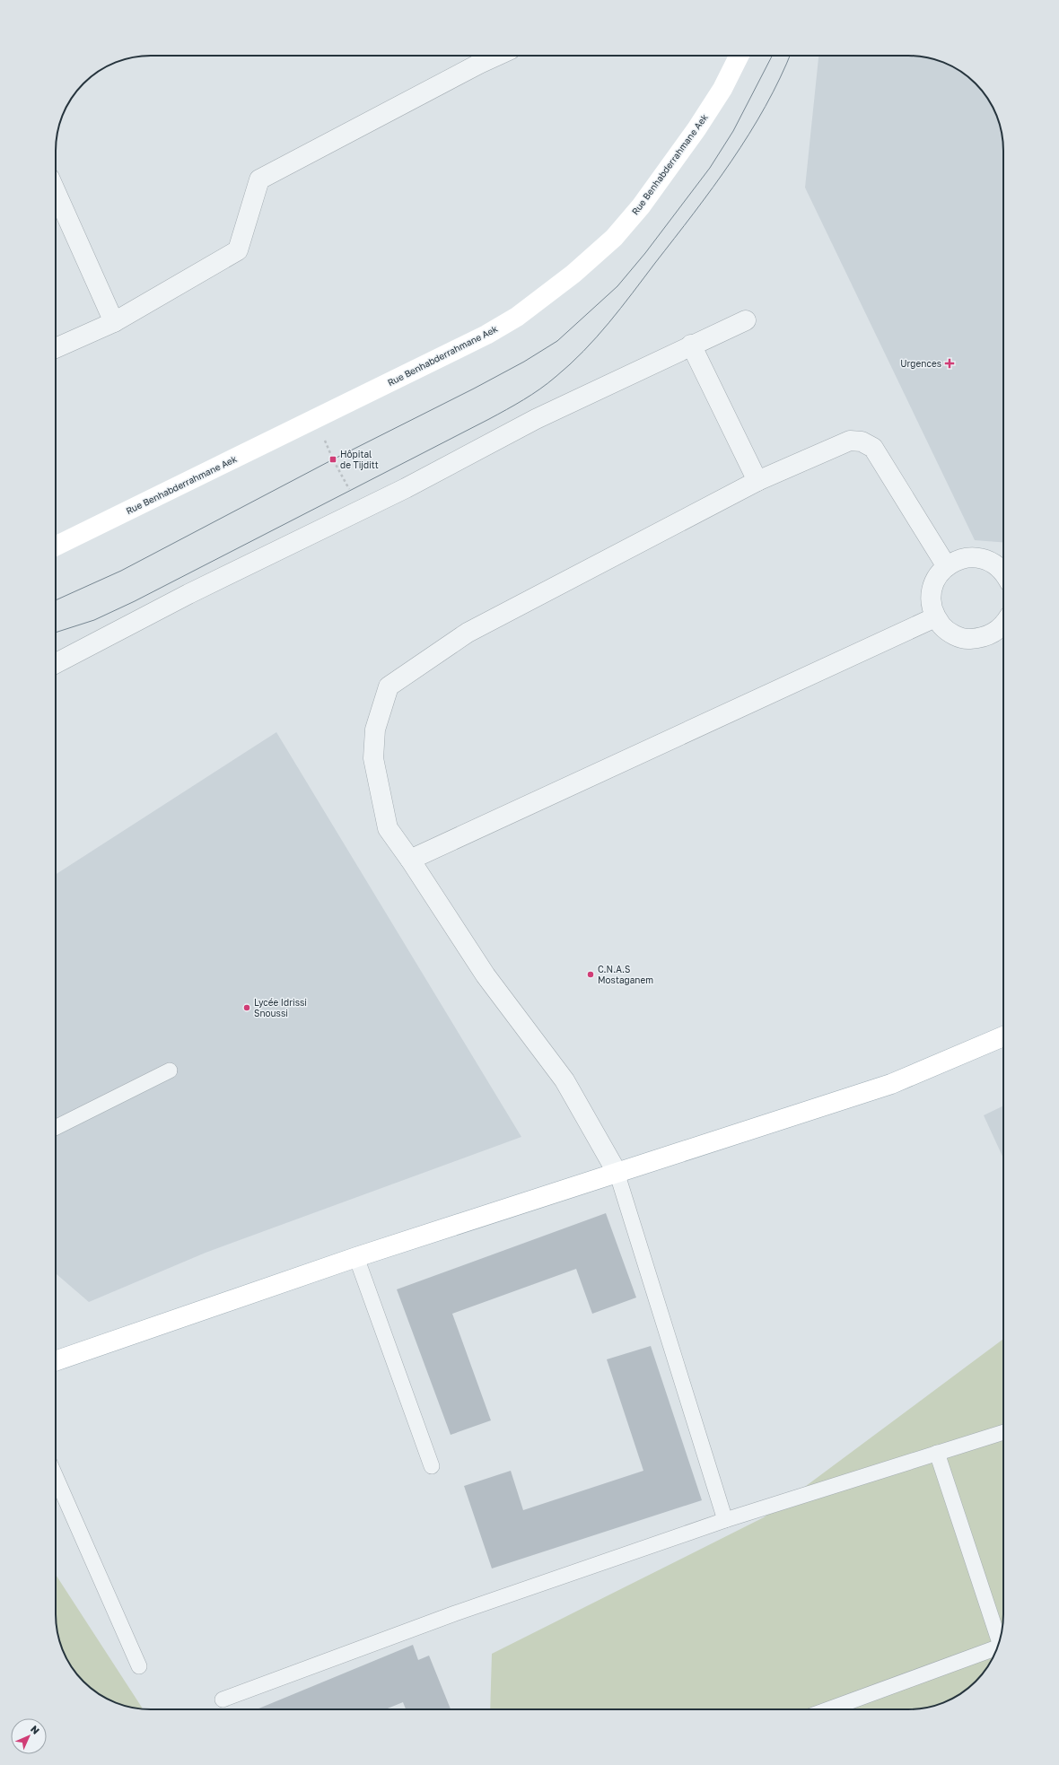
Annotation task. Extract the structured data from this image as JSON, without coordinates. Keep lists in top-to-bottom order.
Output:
{
  "streets": {
    "main road": ["Rue Benhabderrahmane Aek"]
  },
  "places": {
    "health": ["Urgences"],
    "transit": ["Hôpital de Tijditt"],
    "other": ["C.N.A.S Mostaganem", "Lycée Idrissi Snoussi"]
  },
  "north": "top right"
}
